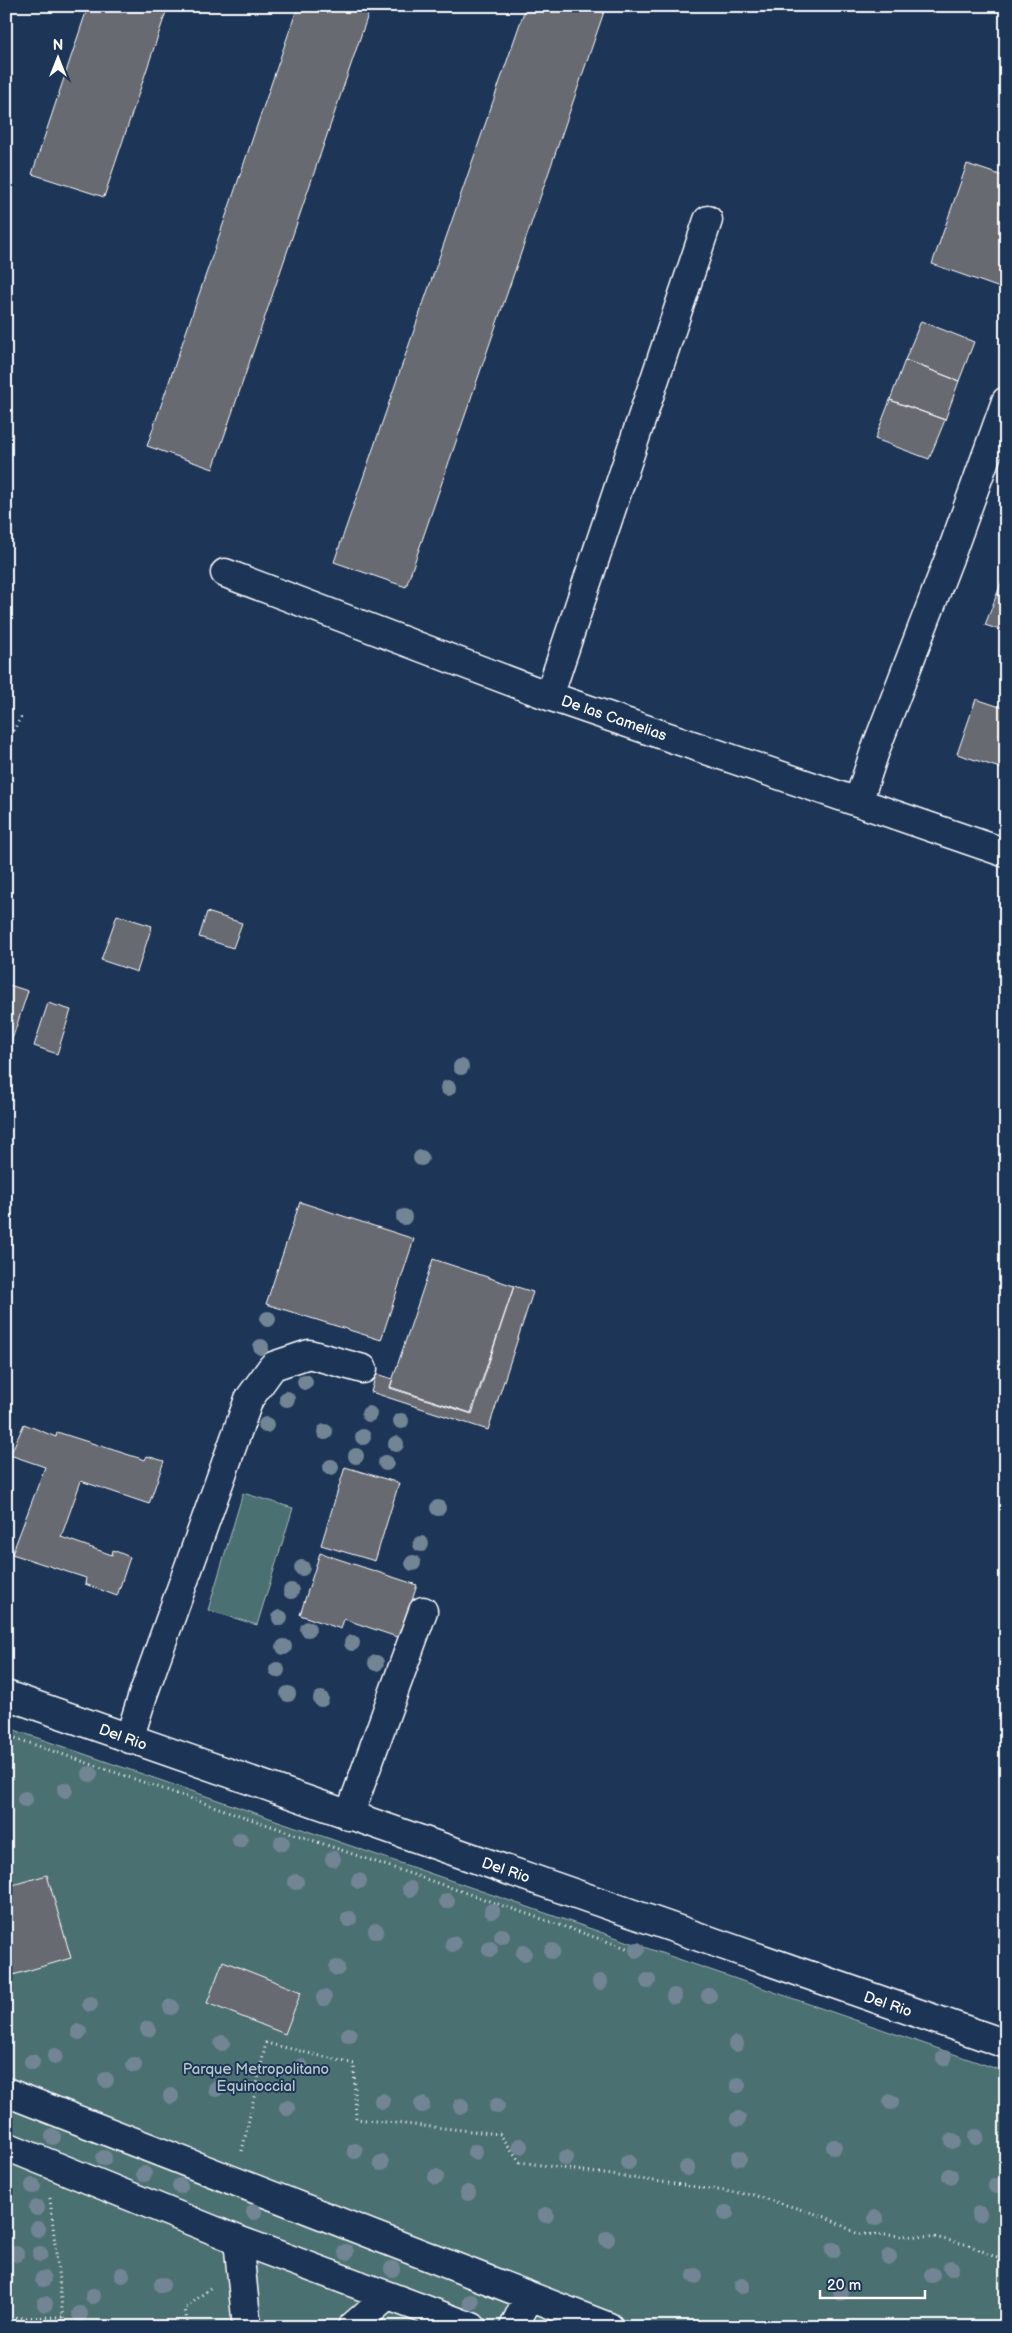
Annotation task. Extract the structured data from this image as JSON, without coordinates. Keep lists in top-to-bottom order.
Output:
{
  "streets": {
    "street": ["De las Camelias", "Del Rio"]
  },
  "parks": ["Parque Metropolitano Equinoccial"],
  "scale_bar": "20 m",
  "north": "top"
}
